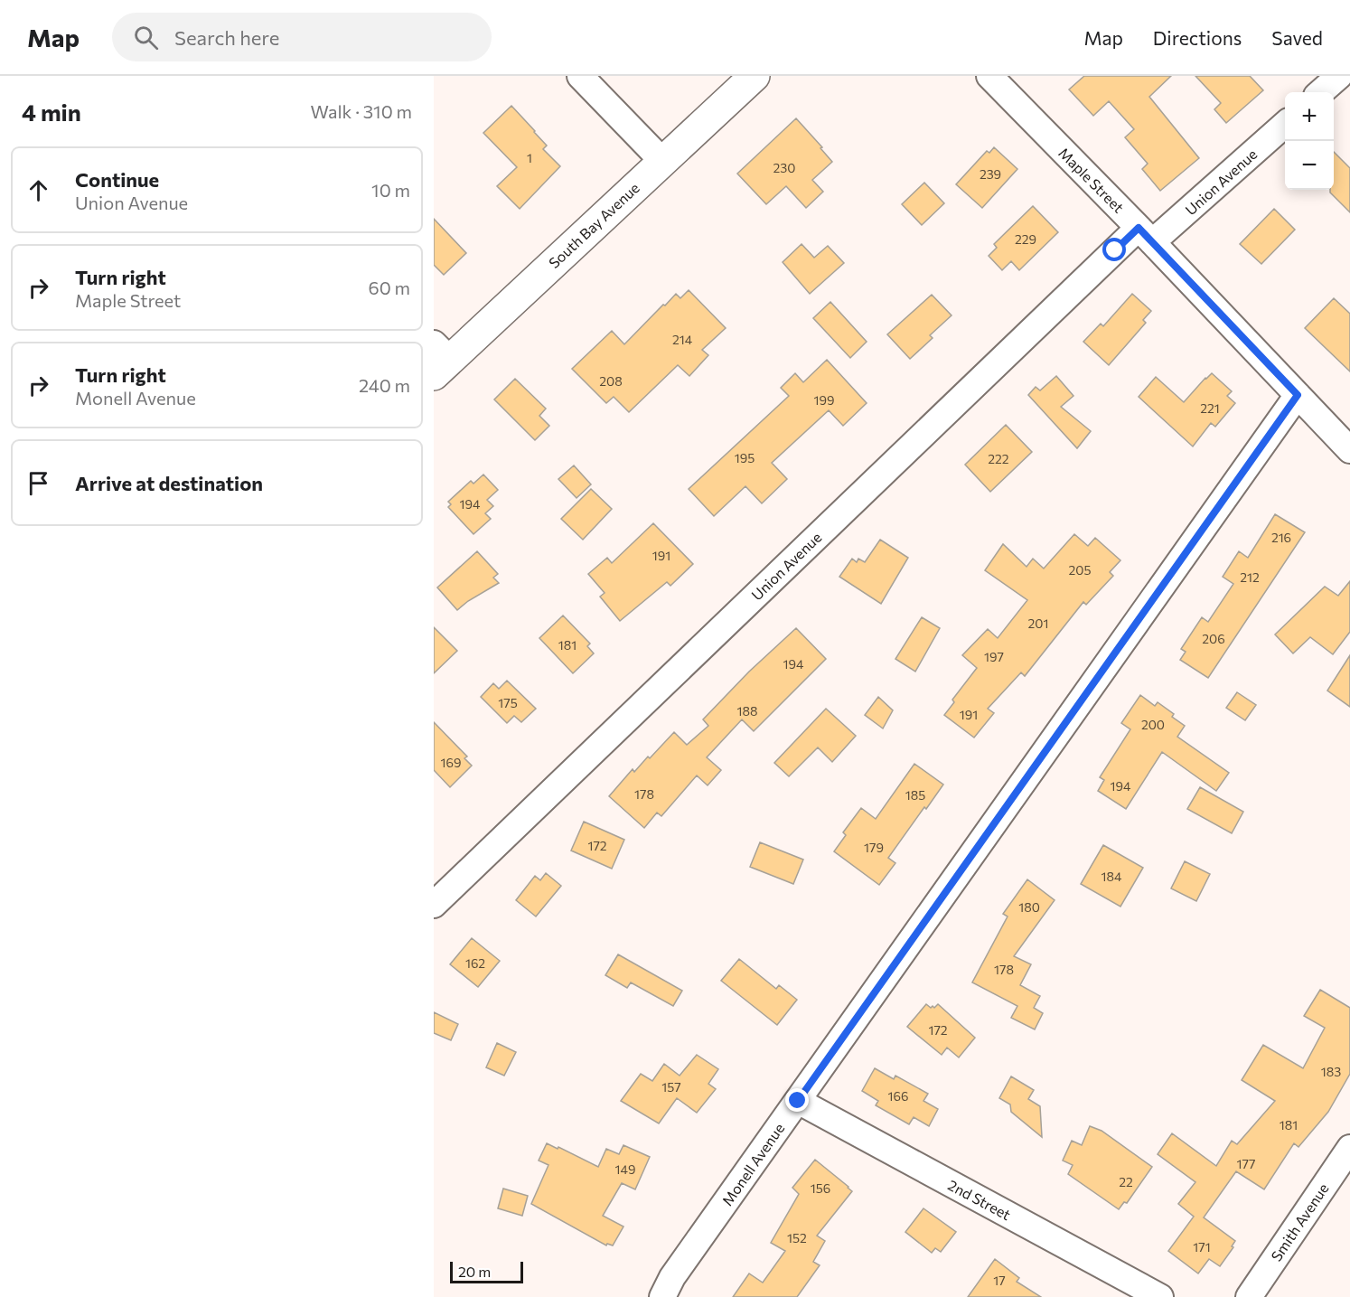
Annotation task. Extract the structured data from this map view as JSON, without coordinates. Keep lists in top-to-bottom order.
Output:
{
  "streets": {
    "street": [
      "Maple Street",
      "Union Avenue",
      "South Bay Avenue",
      "Monell Avenue",
      "2nd Street",
      "Smith Avenue"
    ]
  },
  "crossings": [
    ["Maple Street", "Union Avenue"],
    ["Maple Street", "Monell Avenue"],
    ["Monell Avenue", "2nd Street"]
  ],
  "house_numbers": [
    "1",
    "230",
    "239",
    "229",
    "214",
    "208",
    "199",
    "221",
    "195",
    "222",
    "194",
    "216",
    "191",
    "205",
    "212",
    "201",
    "206",
    "181",
    "197",
    "194",
    "175",
    "188",
    "191",
    "200",
    "169",
    "194",
    "178",
    "185",
    "172",
    "179",
    "184",
    "180",
    "162",
    "178",
    "172",
    "183",
    "157",
    "166",
    "181",
    "177",
    "149",
    "22",
    "156",
    "152",
    "171",
    "17"
  ],
  "scale_bar": "20 m",
  "page": {
    "header": "Map",
    "search": "Search here",
    "nav": ["Map", "Directions", "Saved"],
    "heading": ["4 min", "Walk · 310 m"],
    "map_buttons": ["+", "−"],
    "list": [
      ["Continue", "Union Avenue", "10 m"],
      ["Turn right", "Maple Street", "60 m"],
      ["Turn right", "Monell Avenue", "240 m"],
      "Arrive at destination"
    ],
    "scale": "20 m"
  }
}
